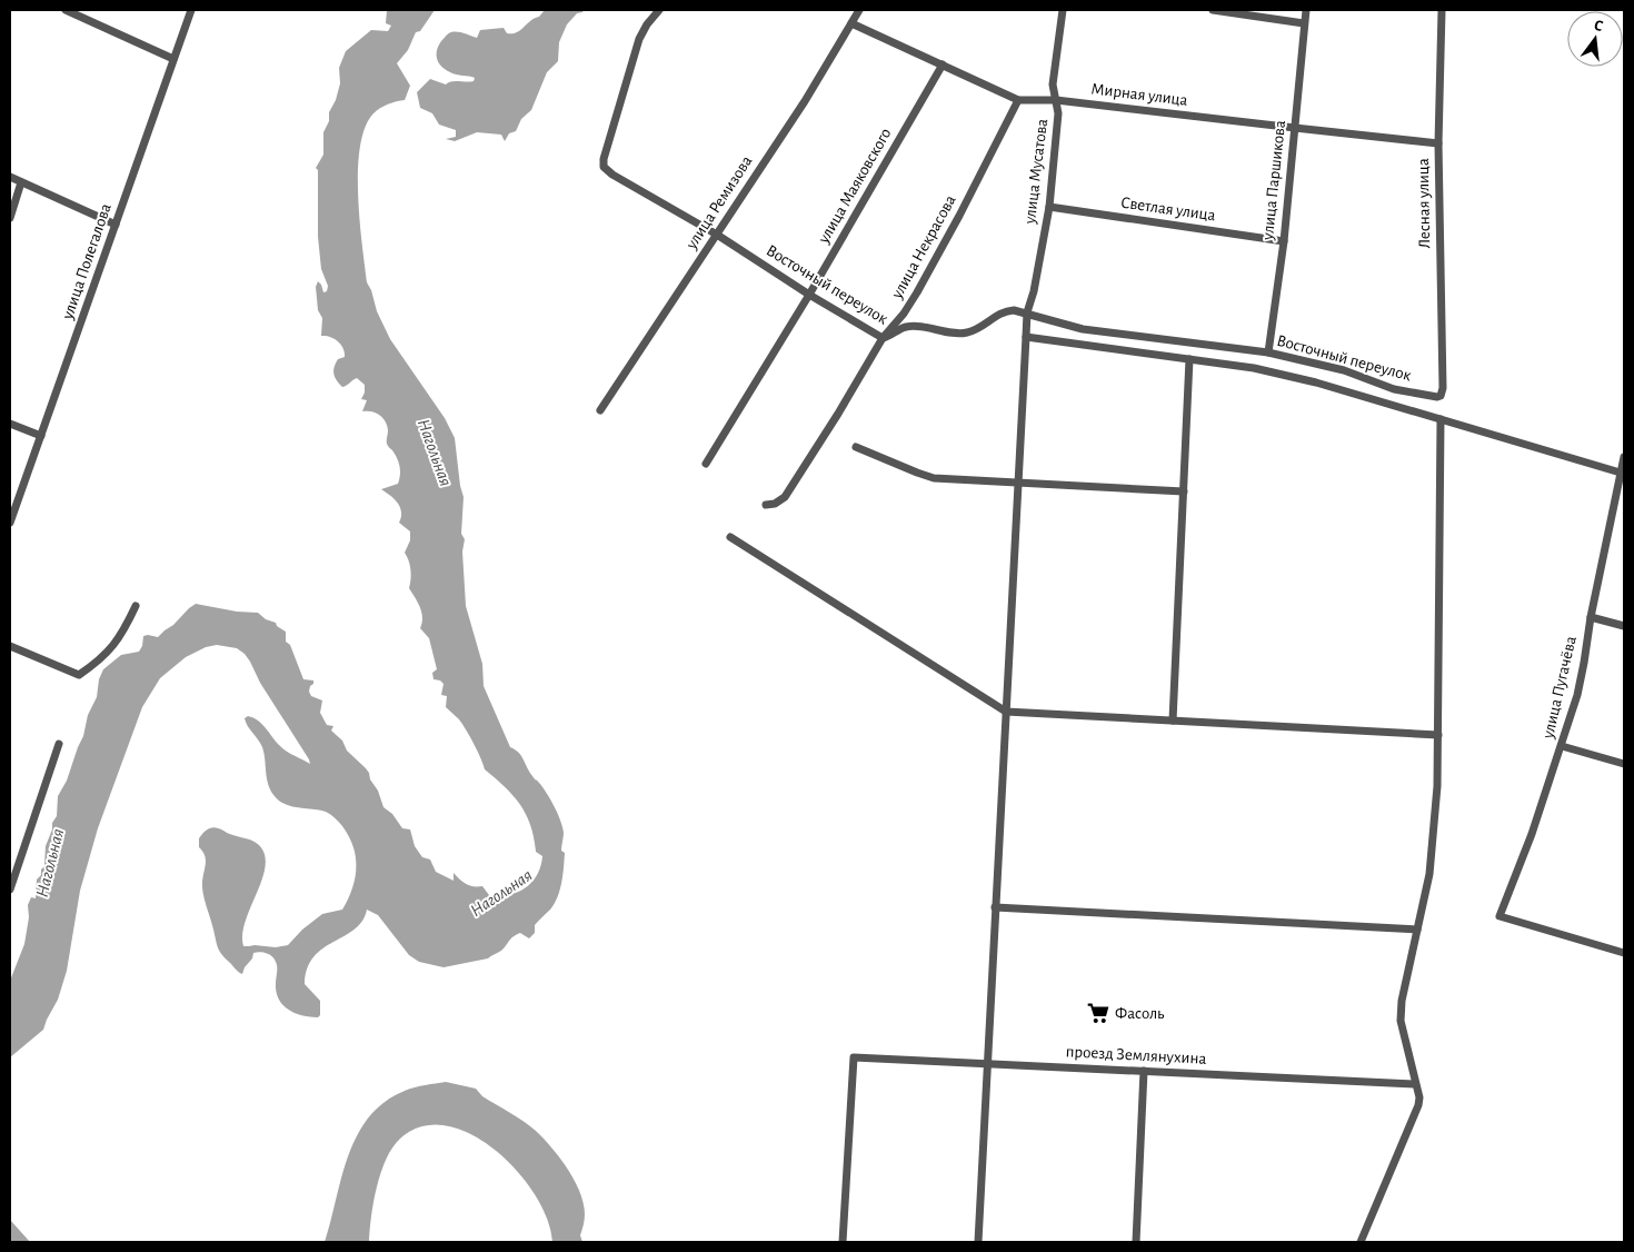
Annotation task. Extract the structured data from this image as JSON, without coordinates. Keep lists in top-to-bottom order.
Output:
{
  "streets": {
    "street": [
      "Мирная улица",
      "улица Мусатова",
      "улица Паршикова",
      "улица Маяковского",
      "улица Ремизова",
      "Лесная улица",
      "Светлая улица",
      "улица Некрасова",
      "улица Полегалова",
      "Восточный переулок",
      "улица Пугачёва",
      "проезд Землянухина"
    ]
  },
  "crossings": [
    ["Мирная улица", "улица Мусатова"],
    ["Мирная улица", "улица Паршикова"],
    ["Мирная улица", "улица Маяковского"],
    ["Мирная улица", "улица Ремизова"],
    ["Мирная улица", "Лесная улица"],
    ["Мирная улица", "улица Некрасова"],
    ["улица Мусатова", "Светлая улица"],
    ["улица Мусатова", "Восточный переулок"],
    ["улица Мусатова", "проезд Землянухина"],
    ["улица Паршикова", "Светлая улица"],
    ["улица Паршикова", "Восточный переулок"],
    ["улица Маяковского", "Восточный переулок"],
    ["улица Ремизова", "Восточный переулок"],
    ["Лесная улица", "Восточный переулок"],
    ["улица Некрасова", "Восточный переулок"],
    ["Восточный переулок", "улица Пугачёва"]
  ],
  "water": ["Нагольная"],
  "places": {
    "supermarket": ["Фасоль"]
  },
  "north": "top"
}
